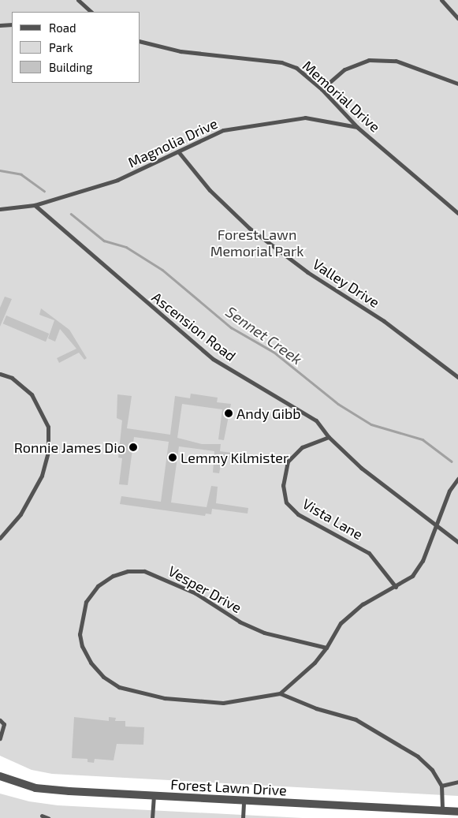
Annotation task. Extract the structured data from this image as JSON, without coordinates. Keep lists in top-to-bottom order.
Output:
{
  "streets": {
    "street": ["Forest Lawn Drive"],
    "lane": [
      "Memorial Drive",
      "Magnolia Drive",
      "Valley Drive",
      "Ascension Road",
      "Vista Lane",
      "Vesper Drive"
    ]
  },
  "crossings": [
    ["Memorial Drive", "Magnolia Drive"],
    ["Magnolia Drive", "Valley Drive"],
    ["Magnolia Drive", "Ascension Road"],
    ["Ascension Road", "Vista Lane"]
  ],
  "water": ["Sennet Creek"],
  "parks": ["Forest Lawn Memorial Park"],
  "places": ["Andy Gibb", "Ronnie James Dio", "Lemmy Kilmister"],
  "legend": ["Road", "Park", "Building"]
}
